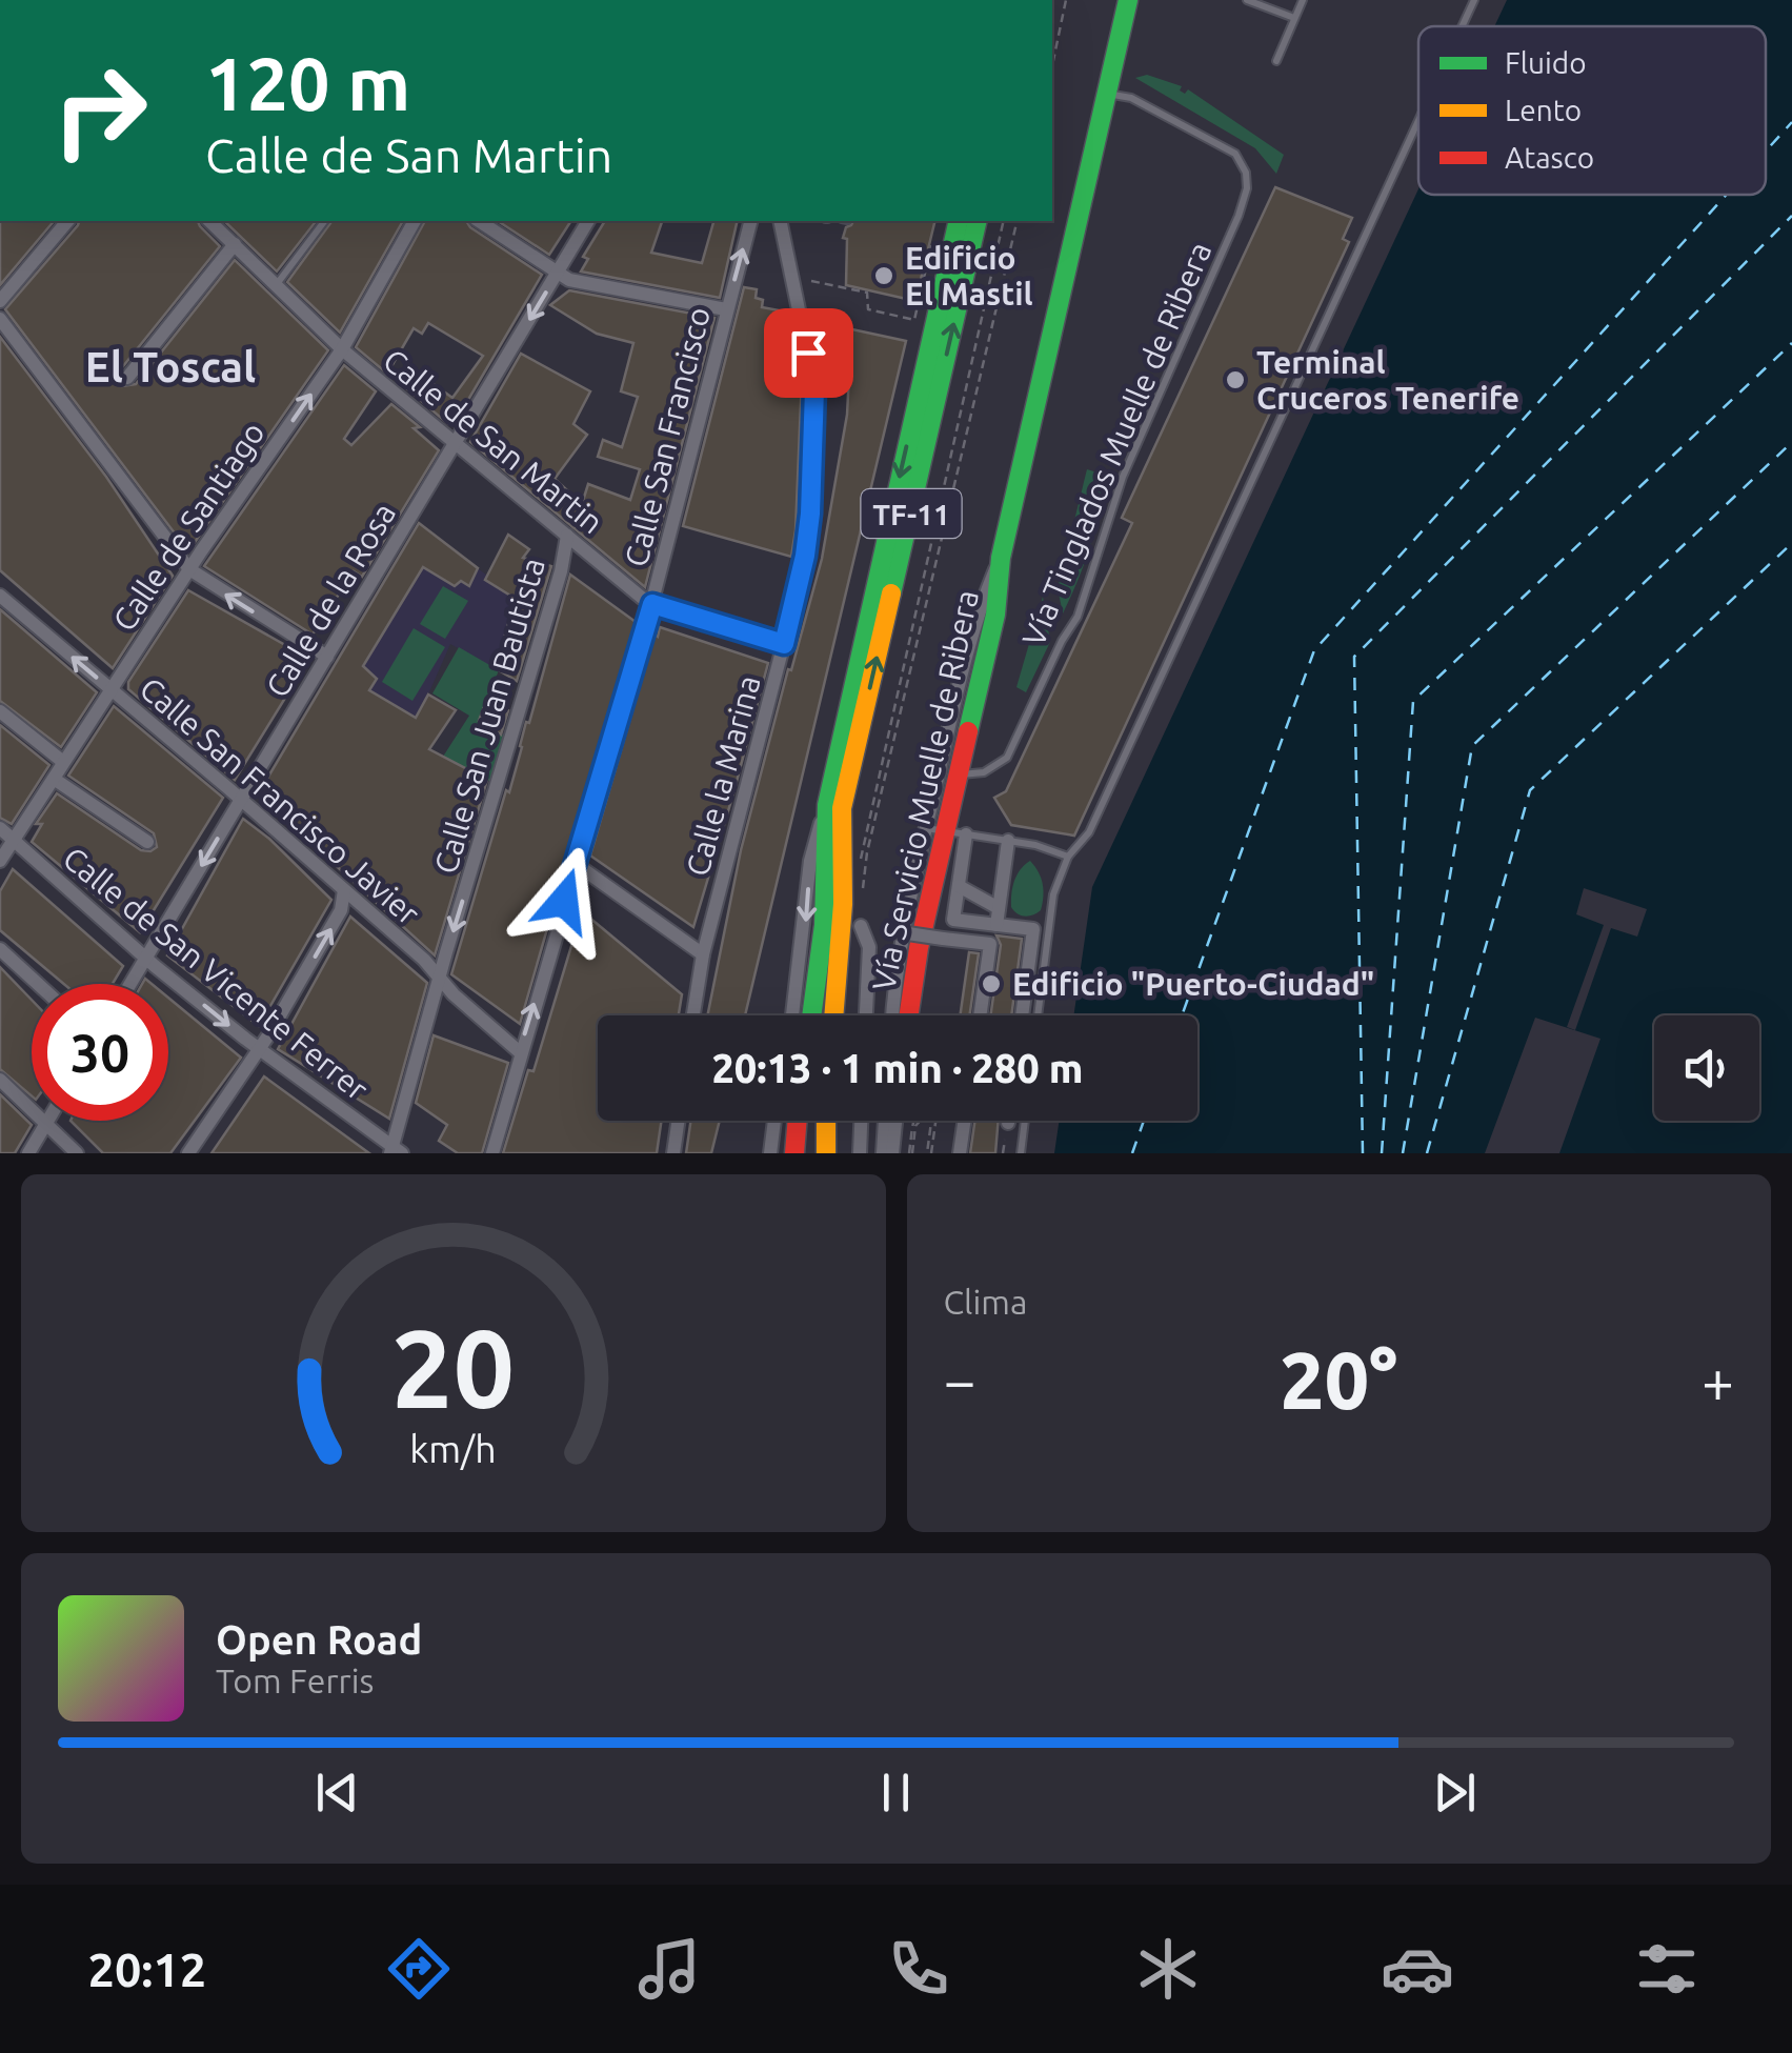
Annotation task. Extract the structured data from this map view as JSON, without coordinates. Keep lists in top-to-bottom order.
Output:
{
  "streets": {
    "main road": ["TF-11", "Vía Servicio Muelle de Ribera"],
    "street": [
      "Calle San Francisco",
      "Calle de San Martin",
      "Calle de Santiago",
      "Calle de la Rosa",
      "Calle San Juan Bautista",
      "Calle la Marina",
      "Calle San Francisco Javier",
      "Calle de San Vicente Ferrer"
    ],
    "lane": ["Vía Tinglados Muelle de Ribera"]
  },
  "crossings": [
    ["Calle San Francisco", "Calle de San Martin"],
    ["Calle San Francisco", "Calle San Francisco Javier"],
    ["Calle de San Martin", "Calle de Santiago"],
    ["Calle de San Martin", "Calle de la Rosa"],
    ["Calle de San Martin", "Calle San Juan Bautista"],
    ["Calle de San Martin", "Calle la Marina"],
    ["Vía Tinglados Muelle de Ribera", "Vía Servicio Muelle de Ribera"],
    ["Calle de Santiago", "Calle San Francisco Javier"],
    ["Calle de Santiago", "Calle de San Vicente Ferrer"],
    ["Calle de la Rosa", "Calle San Francisco Javier"],
    ["Calle de la Rosa", "Calle de San Vicente Ferrer"],
    ["Calle San Juan Bautista", "Calle San Francisco Javier"],
    ["Calle San Juan Bautista", "Calle de San Vicente Ferrer"]
  ],
  "one_way": ["Calle de Santiago", "Calle de la Rosa", "Calle San Juan Bautista"],
  "districts": ["El Toscal"],
  "places": ["Edificio El Mastil", "Terminal Cruceros Tenerife", "Edificio \"Puerto-Ciudad\""],
  "legend": ["Fluido", "Lento", "Atasco"],
  "page": {
    "turn": ["120 m", "Calle de San Martin"],
    "limit": "30",
    "trip": "20:13 · 1 min · 280 m",
    "tile": "Clima",
    "heat": ["−", "20°", "+"],
    "song": ["Open Road", "Tom Ferris"],
    "tabs": "20:12",
    "gauge": ["20", "km/h"]
  }
}
